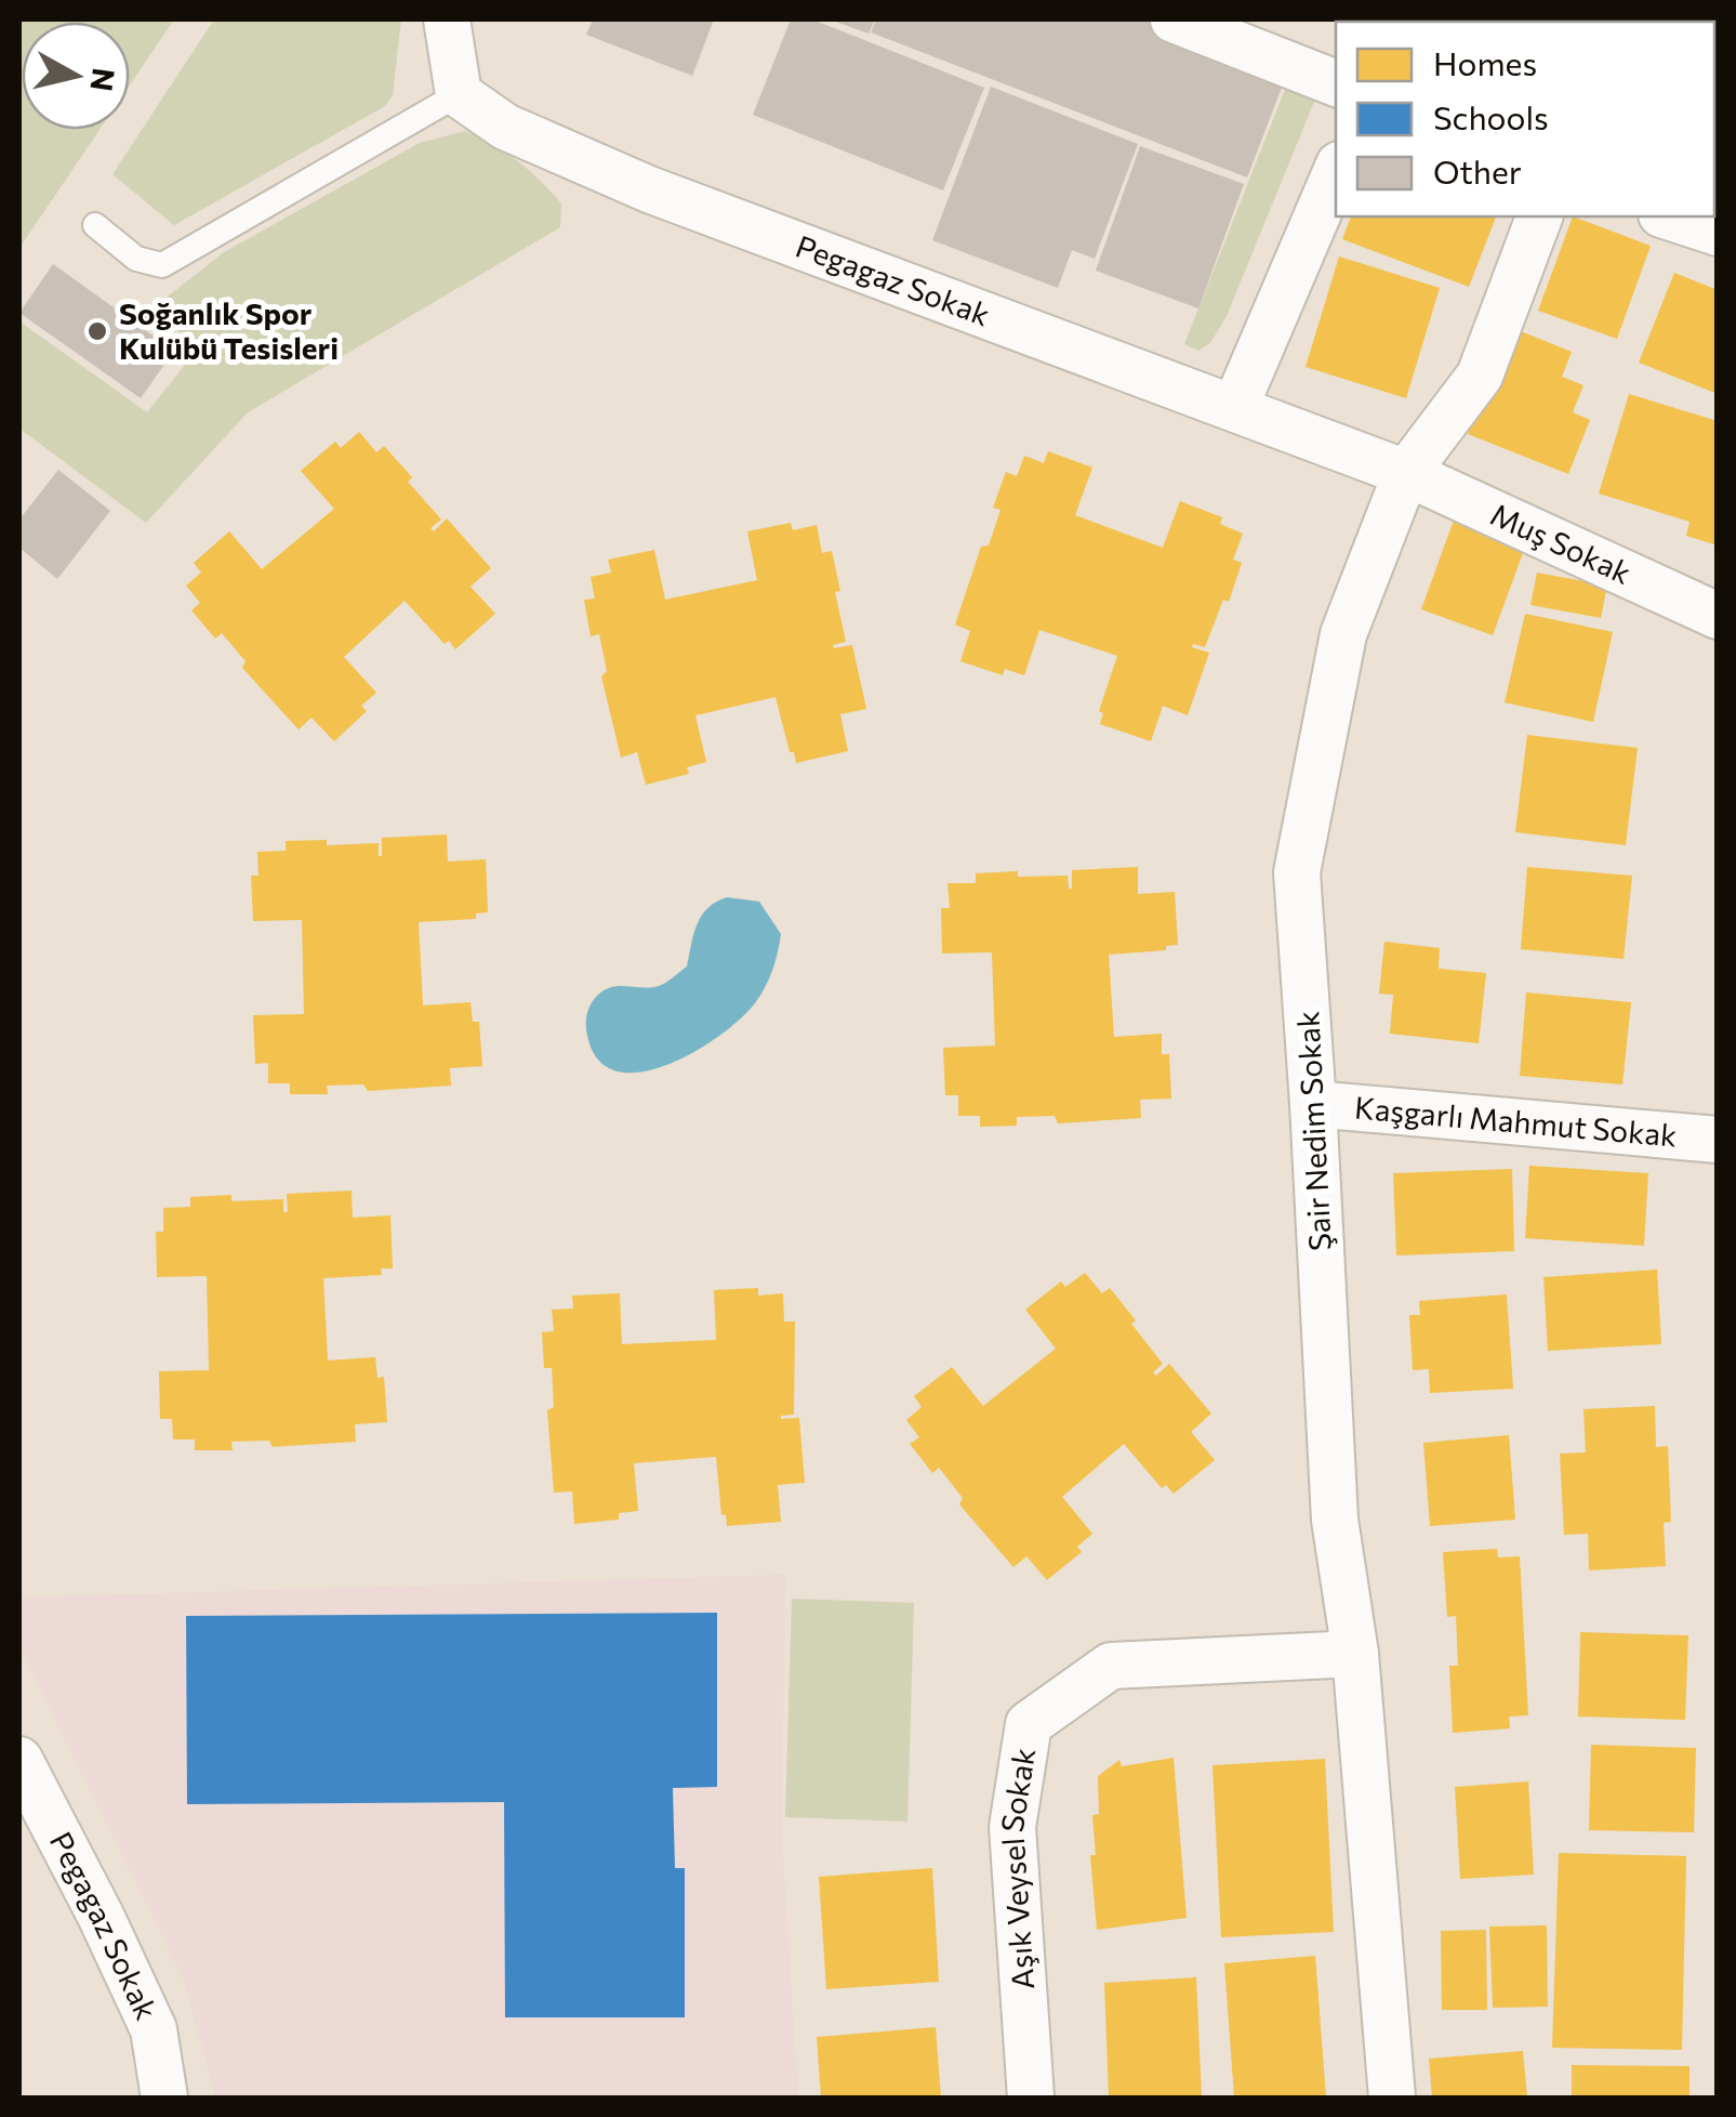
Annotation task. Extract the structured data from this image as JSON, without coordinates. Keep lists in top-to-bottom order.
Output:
{
  "streets": {
    "street": [
      "Pegagaz Sokak",
      "Muş Sokak",
      "Kaşgarlı Mahmut Sokak",
      "Şair Nedim Sokak",
      "Aşık Veysel Sokak"
    ]
  },
  "crossings": [
    ["Pegagaz Sokak", "Muş Sokak"],
    ["Pegagaz Sokak", "Şair Nedim Sokak"],
    ["Muş Sokak", "Şair Nedim Sokak"],
    ["Kaşgarlı Mahmut Sokak", "Şair Nedim Sokak"],
    ["Şair Nedim Sokak", "Aşık Veysel Sokak"]
  ],
  "places": ["Soğanlık Spor Kulübü Tesisleri"],
  "legend": ["Homes", "Schools", "Other"],
  "north": "right"
}
